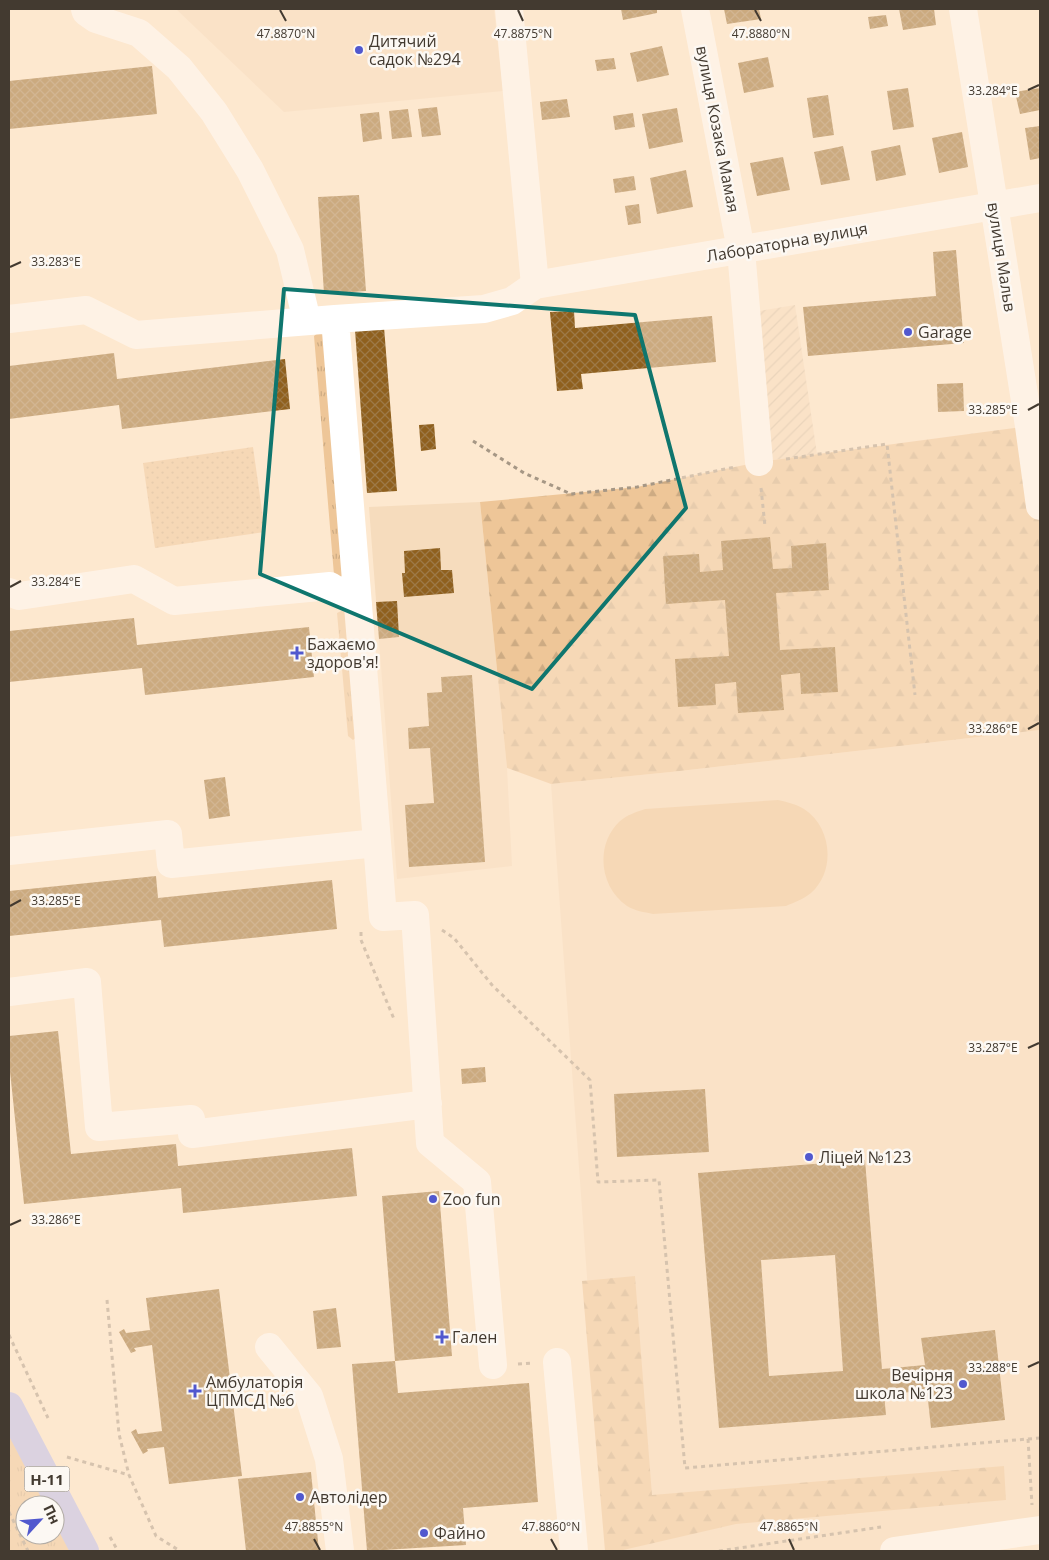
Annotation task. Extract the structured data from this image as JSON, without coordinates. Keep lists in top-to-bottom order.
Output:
{
  "streets": {
    "main road": ["Н-11"],
    "street": ["вулиця Козака Мамая", "Лабораторна вулиця", "вулиця Мальв"]
  },
  "crossings": [
    ["вулиця Козака Мамая", "Лабораторна вулиця"],
    ["Лабораторна вулиця", "вулиця Мальв"]
  ],
  "places": {
    "other": [
      "Дитячий садок №294",
      "Garage",
      "Ліцей №123",
      "Zoo fun",
      "Вечірня школа №123",
      "Автолідер",
      "Файно"
    ],
    "health": ["Бажаємо здоров'я!", "Гален", "Амбулаторія ЦПМСД №6"]
  },
  "north": "top right",
  "coordinates": [
    "47.8870°N",
    "47.8875°N",
    "47.8880°N",
    "33.284°E",
    "33.283°E",
    "33.285°E",
    "33.286°E",
    "33.287°E",
    "33.288°E",
    "47.8855°N",
    "47.8860°N",
    "47.8865°N"
  ]
}
